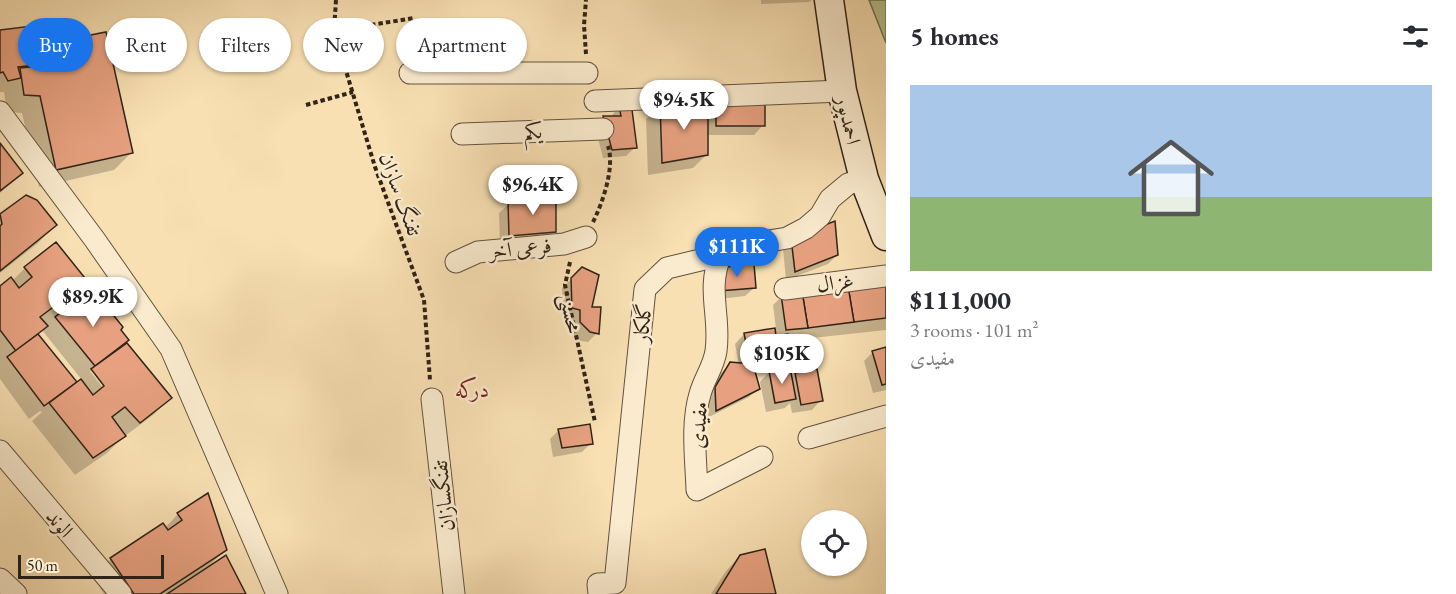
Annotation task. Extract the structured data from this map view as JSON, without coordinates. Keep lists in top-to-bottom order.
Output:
{
  "streets": {
    "street": [
      "احمدپور",
      "یکم",
      "فرعی آخر",
      "غزال",
      "گلکار",
      "مفیدی",
      "تفنگسازان",
      "الوند"
    ],
    "path": ["تفنگ سازان", "محسنی"]
  },
  "crossings": [
    ["احمدپور", "گلکار"],
    ["یکم", "محسنی"],
    ["تفنگ سازان", "تفنگسازان"],
    ["فرعی آخر", "محسنی"],
    ["گلکار", "مفیدی"]
  ],
  "districts": ["درکه"],
  "scale_bar": "50 m",
  "page": {
    "heading": "5 homes",
    "chip": [
      "Buy",
      "Rent",
      "Filters",
      "New",
      "Apartment"
    ],
    "list": [
      {
        "name": "$111,000",
        "note": "3 rooms · 101 m² · مفیدی"
      }
    ],
    "price": [
      "$94.5K",
      "$96.4K",
      "$111K",
      "$89.9K",
      "$105K"
    ],
    "scale": "50 m"
  }
}
